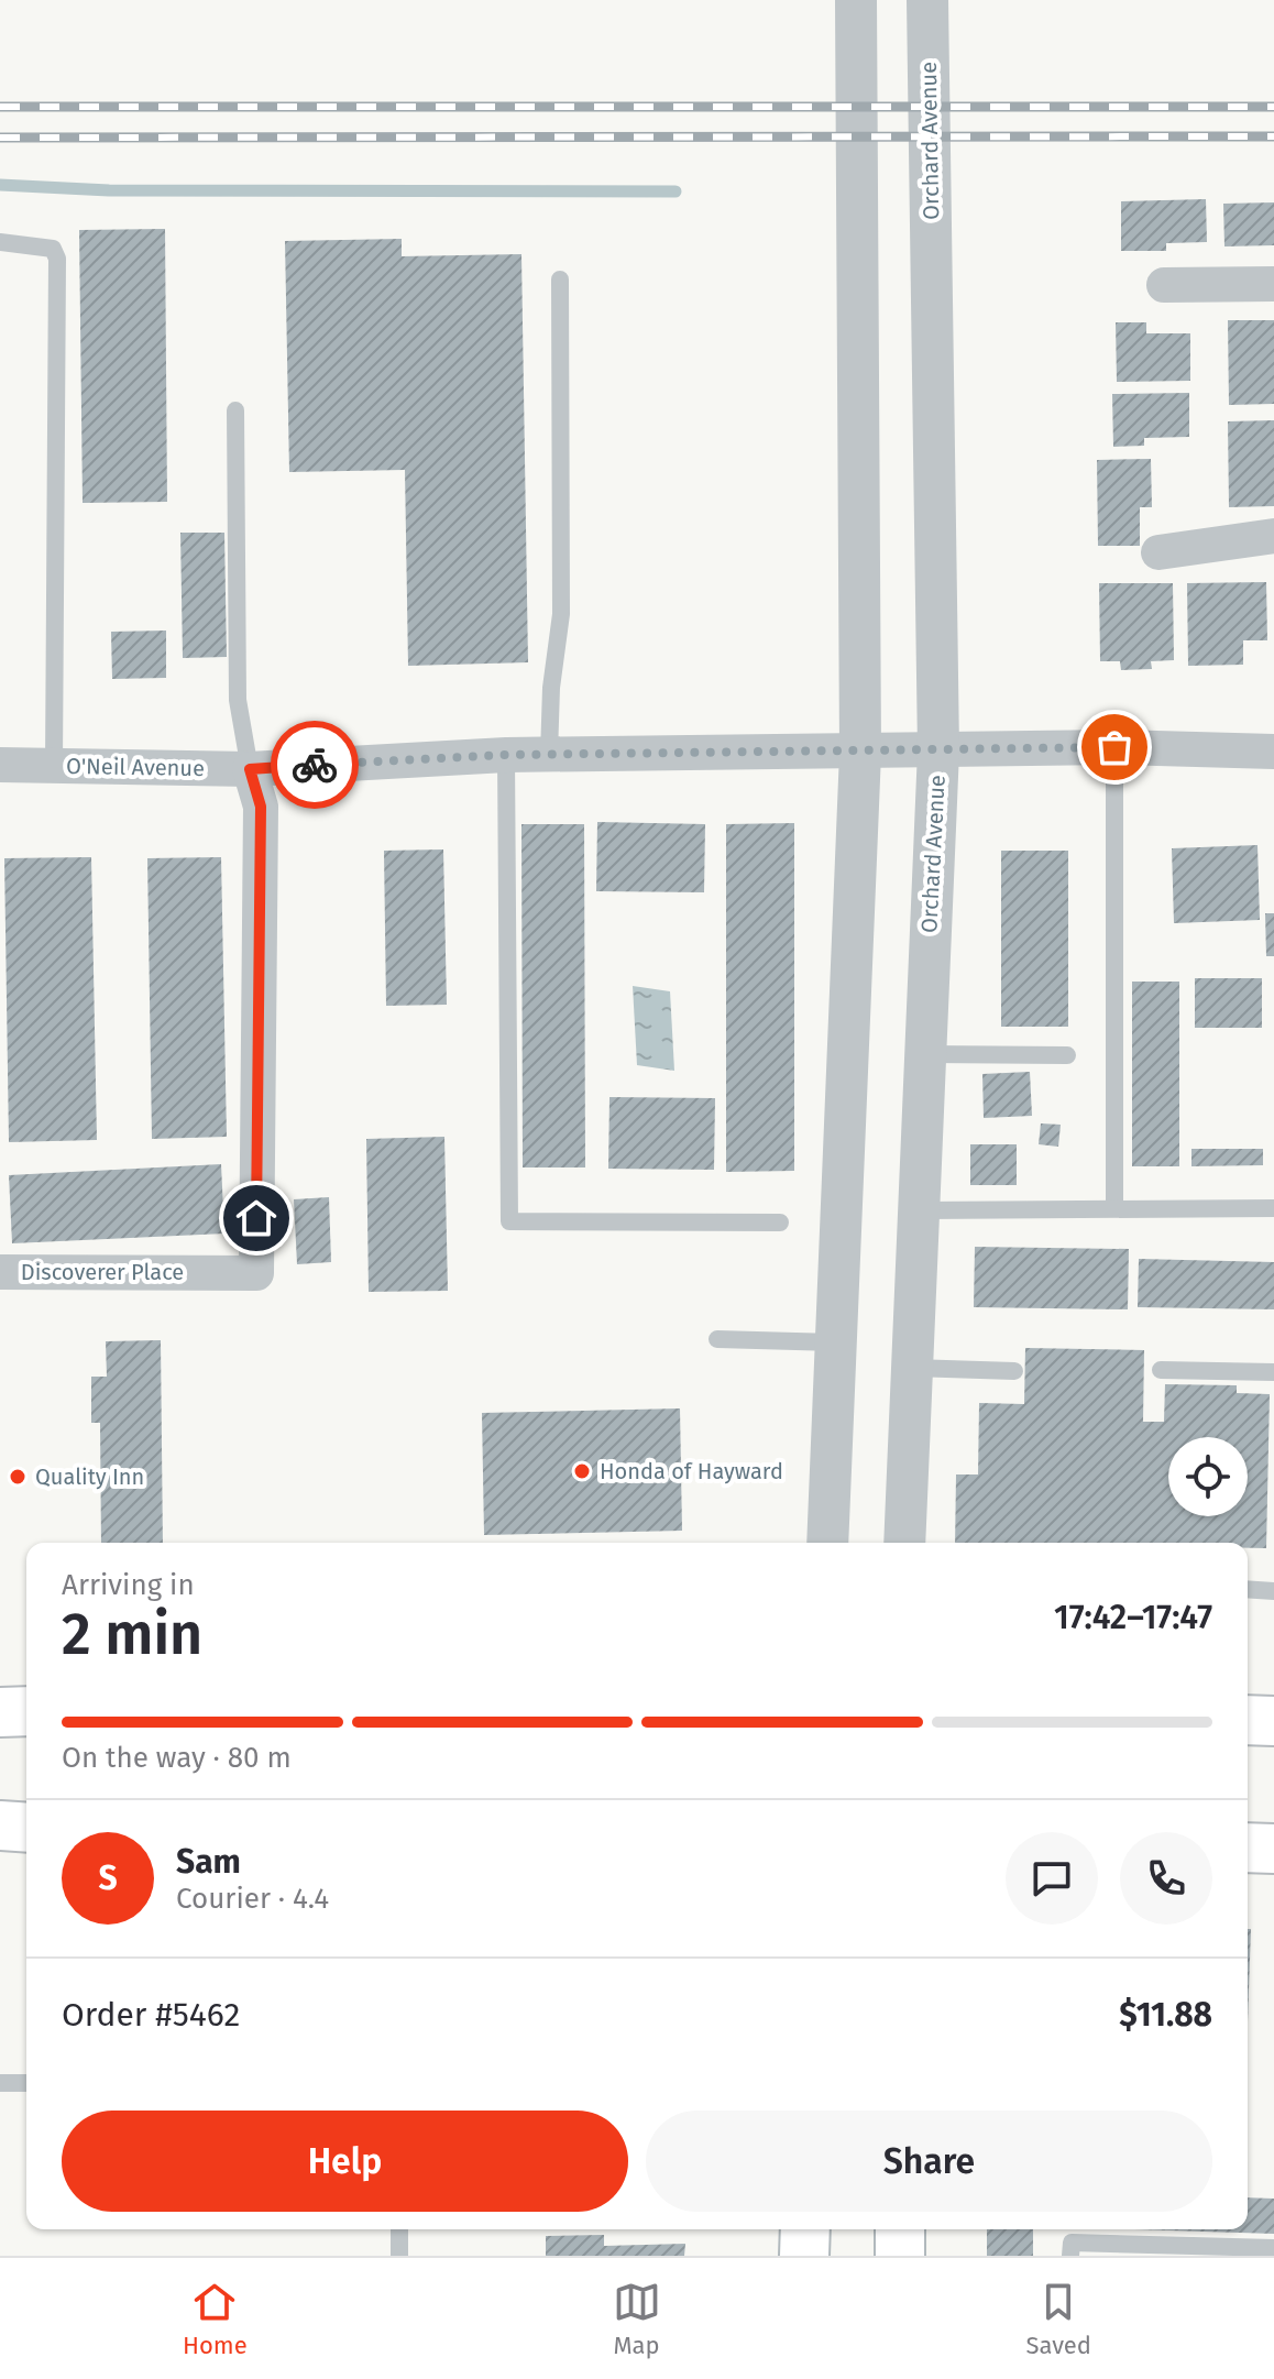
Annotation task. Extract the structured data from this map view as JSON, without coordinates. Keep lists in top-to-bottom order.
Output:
{
  "streets": {
    "street": ["Orchard Avenue", "O'Neil Avenue", "Discoverer Place"]
  },
  "crossings": [
    ["Orchard Avenue", "O'Neil Avenue"],
    ["O'Neil Avenue", "Discoverer Place"]
  ],
  "places": ["Honda of Hayward", "Quality Inn"],
  "page": {
    "heading": ["2 min", "Arriving in", "17:42–17:47"],
    "panel": [
      "Sam",
      "Courier · 4.4",
      "Order #5462",
      "$11.88"
    ],
    "bar": "On the way · 80 m",
    "round": "S",
    "buttons": ["Help", "Share"],
    "tabs": ["Home", "Map", "Saved"]
  }
}
